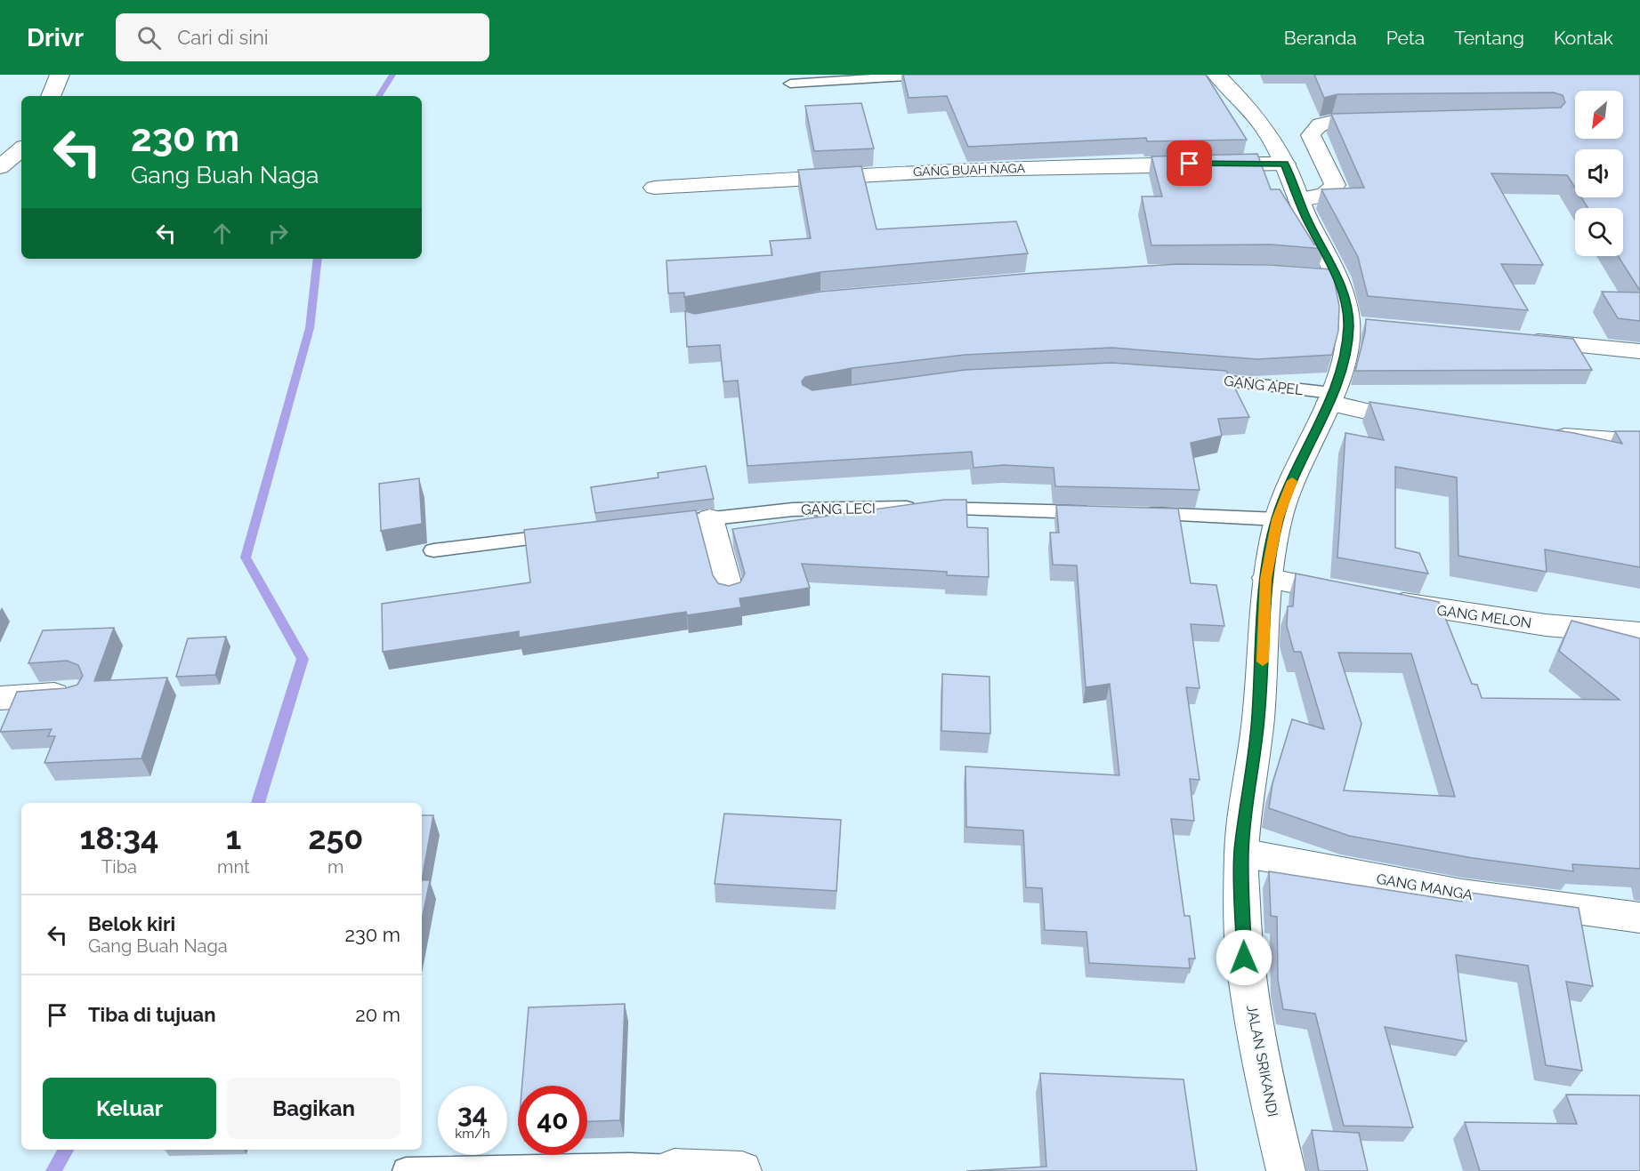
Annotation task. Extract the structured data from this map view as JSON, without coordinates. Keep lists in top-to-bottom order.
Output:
{
  "streets": {
    "street": [
      "GANG BUAH NAGA",
      "GANG MELON",
      "GANG MANGA",
      "JALAN SRIKANDI"
    ],
    "lane": ["GANG APEL", "GANG LECI"]
  },
  "crossings": [
    ["GANG BUAH NAGA", "JALAN SRIKANDI"],
    ["GANG APEL", "JALAN SRIKANDI"],
    ["GANG MELON", "JALAN SRIKANDI"],
    ["GANG MANGA", "JALAN SRIKANDI"]
  ],
  "north": "bottom left",
  "page": {
    "header": "Drivr",
    "search": "Cari di sini",
    "nav": [
      "Beranda",
      "Peta",
      "Tentang",
      "Kontak"
    ],
    "turn": ["230 m", "Gang Buah Naga"],
    "eta": [
      "18:34",
      "Tiba",
      "1",
      "mnt",
      "250",
      "m"
    ],
    "list": [
      {
        "name": "Belok kiri",
        "note": "Gang Buah Naga",
        "value": "230 m"
      },
      {
        "name": "Tiba di tujuan",
        "value": "20 m"
      }
    ],
    "buttons": ["Keluar", "Bagikan"],
    "speed": "34 km/h",
    "limit": "40"
  }
}
